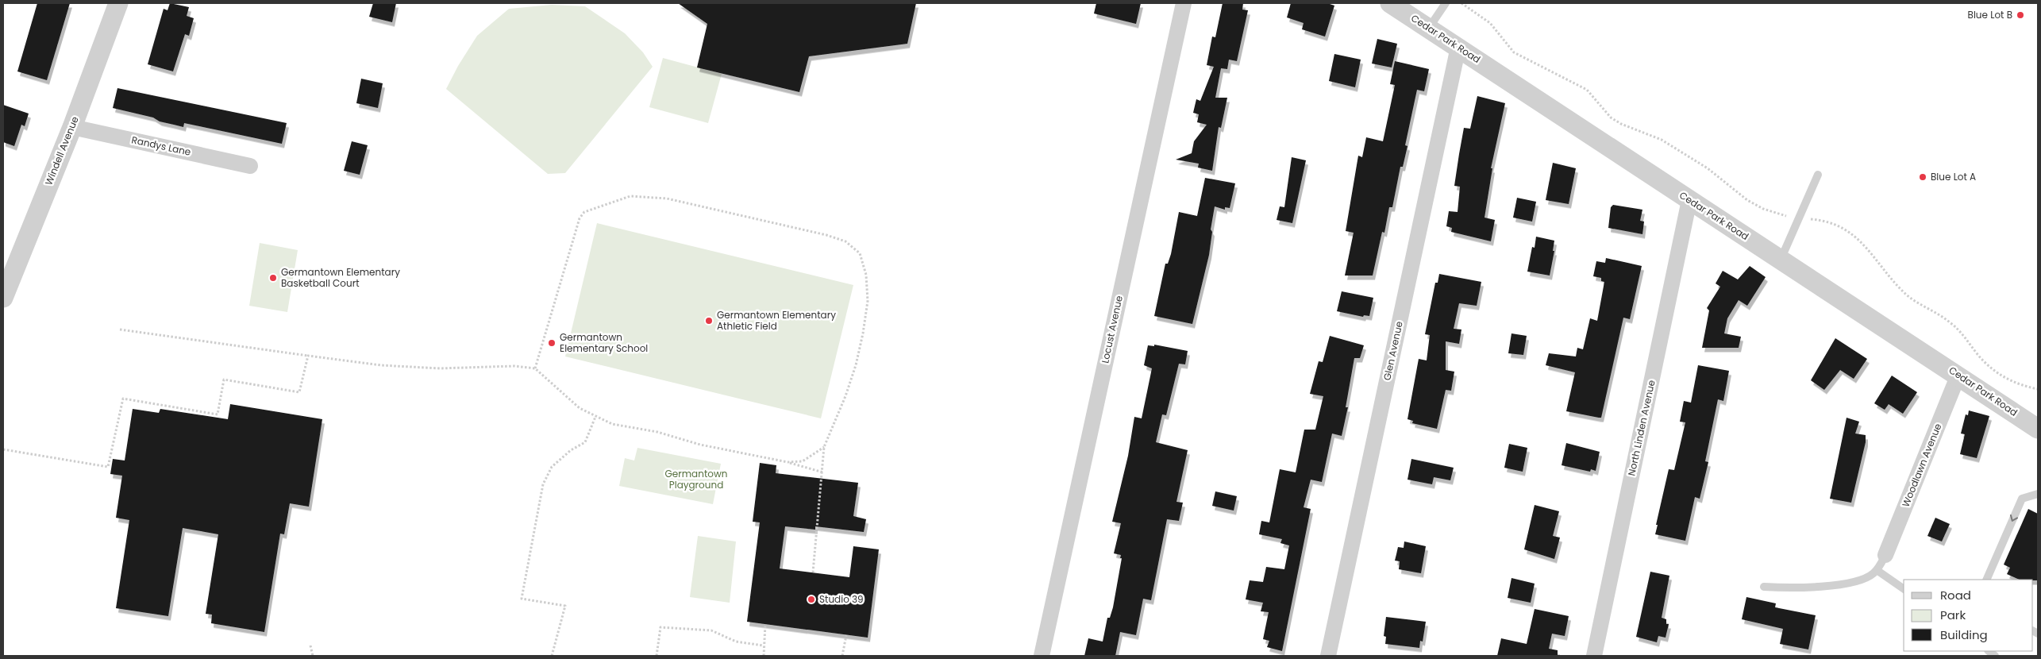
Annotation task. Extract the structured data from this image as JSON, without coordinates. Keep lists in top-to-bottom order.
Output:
{
  "streets": {
    "street": [
      "Cedar Park Road",
      "Randys Lane",
      "Windell Avenue",
      "Locust Avenue",
      "Glen Avenue",
      "North Linden Avenue",
      "Woodlawn Avenue"
    ]
  },
  "crossings": [
    ["Cedar Park Road", "Glen Avenue"],
    ["Cedar Park Road", "North Linden Avenue"],
    ["Cedar Park Road", "Woodlawn Avenue"],
    ["Randys Lane", "Windell Avenue"]
  ],
  "parks": ["Germantown Playground"],
  "places": [
    "Blue Lot B",
    "Blue Lot A",
    "Germantown Elementary Basketball Court",
    "Germantown Elementary Athletic Field",
    "Germantown Elementary School",
    "Studio 39"
  ],
  "legend": ["Road", "Park", "Building"]
}
